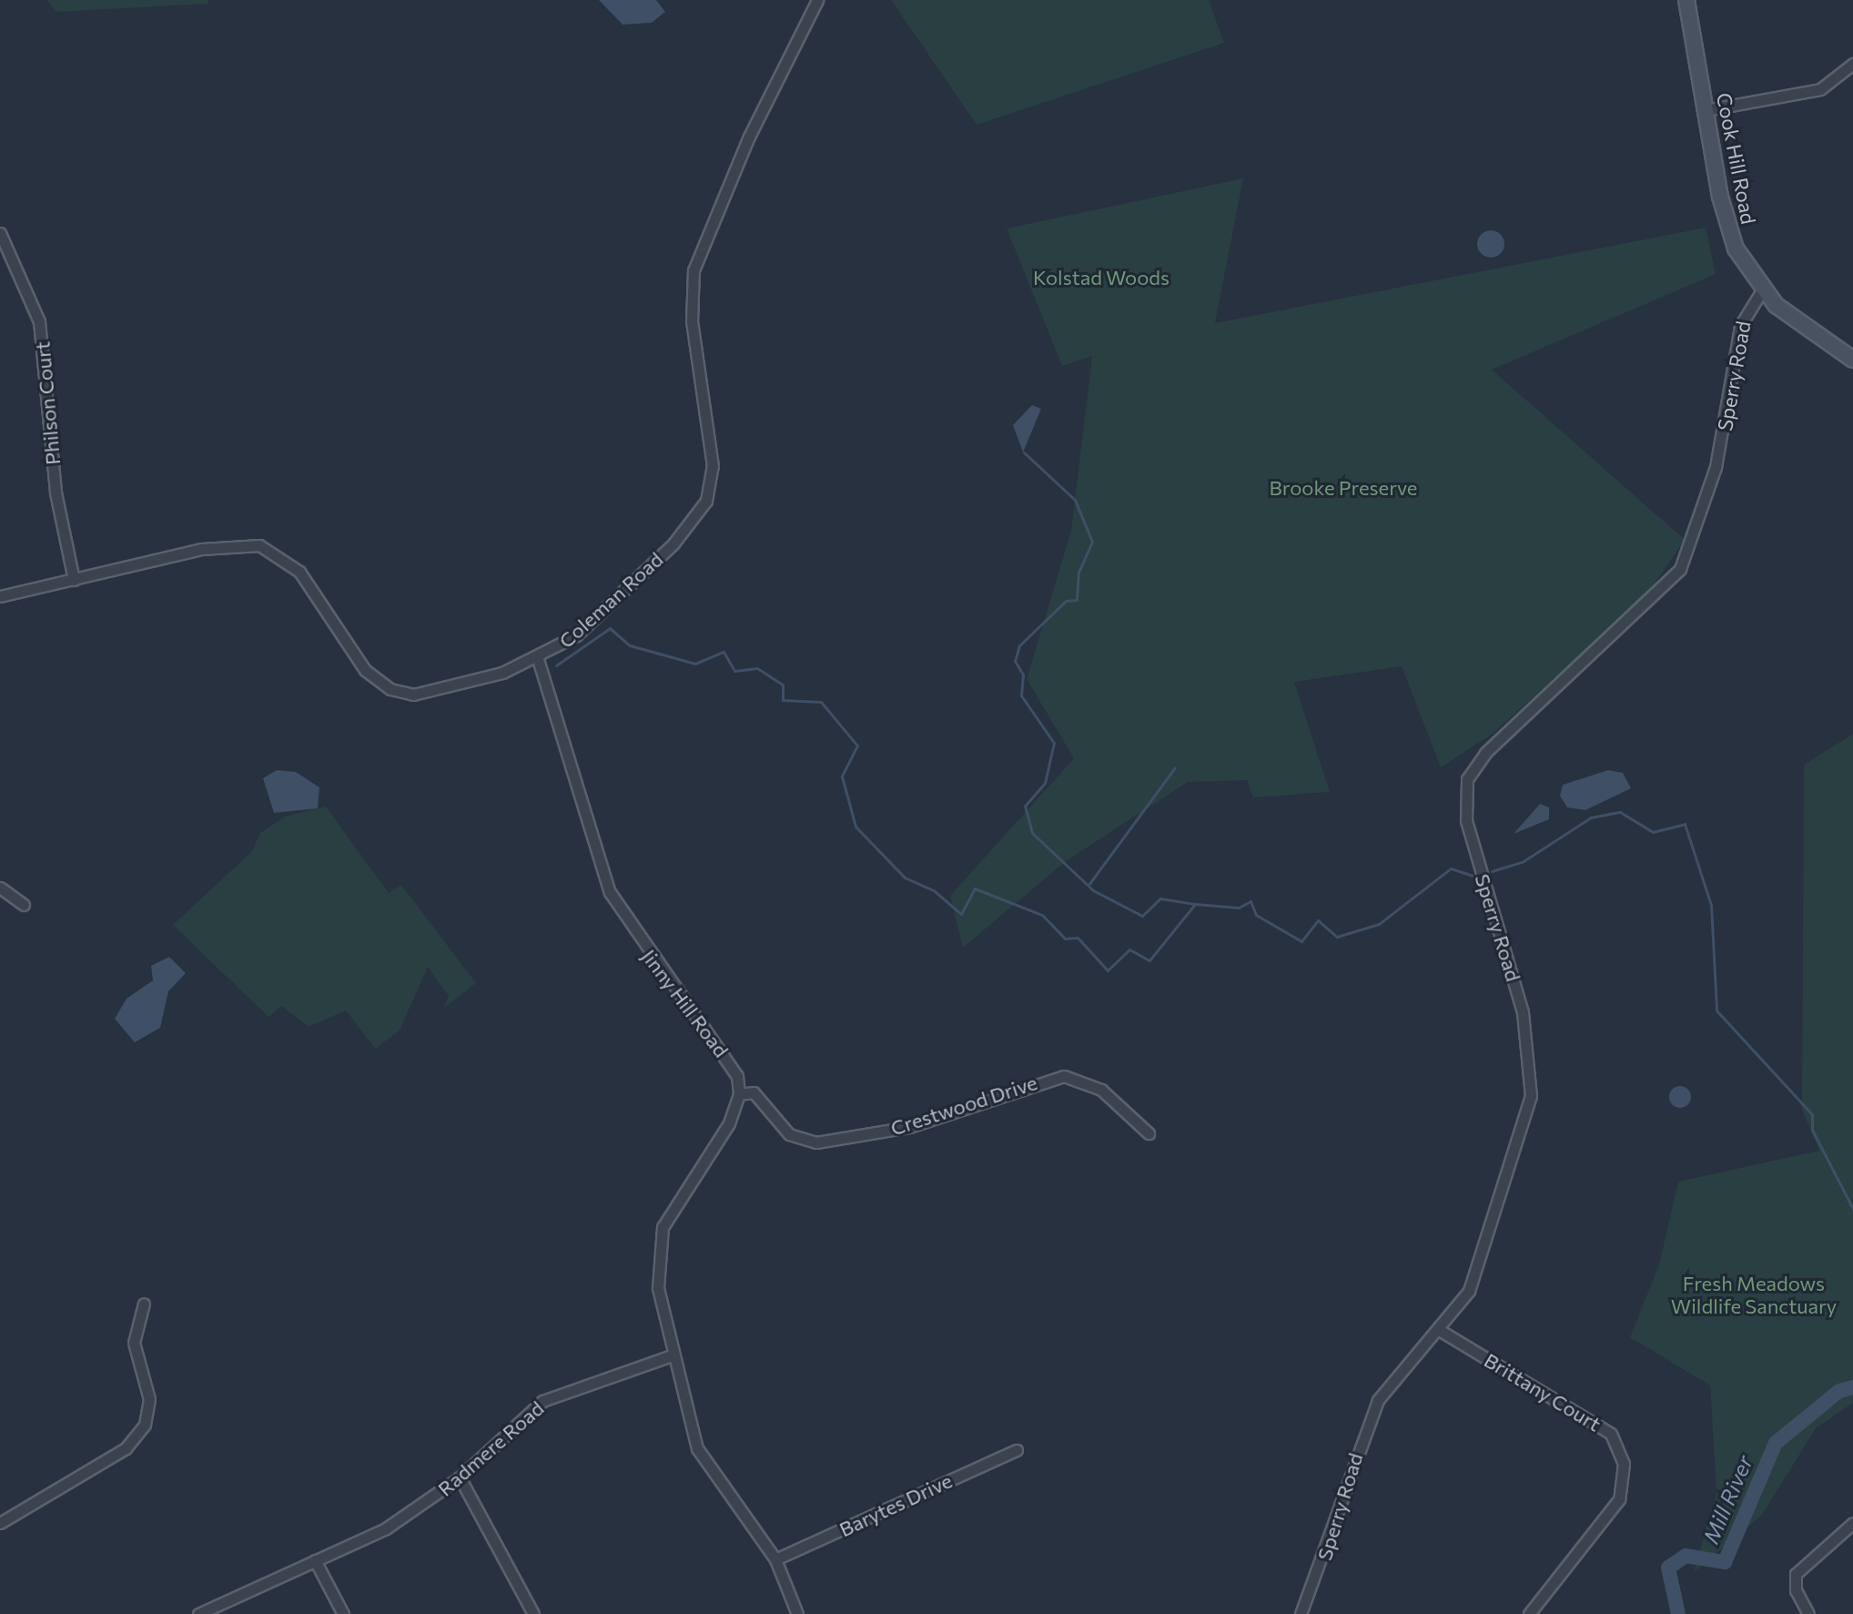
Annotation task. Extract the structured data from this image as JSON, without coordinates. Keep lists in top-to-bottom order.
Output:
{
  "streets": {
    "street": [
      "Cook Hill Road",
      "Sperry Road",
      "Philson Court",
      "Coleman Road",
      "Jinny Hill Road",
      "Crestwood Drive",
      "Brittany Court",
      "Radmere Road",
      "Barytes Drive"
    ]
  },
  "crossings": [
    ["Cook Hill Road", "Sperry Road"],
    ["Sperry Road", "Brittany Court"],
    ["Philson Court", "Coleman Road"],
    ["Coleman Road", "Jinny Hill Road"],
    ["Jinny Hill Road", "Crestwood Drive"]
  ],
  "water": ["Mill River"],
  "parks": ["Kolstad Woods", "Brooke Preserve", "Fresh Meadows Wildlife Sanctuary"]
}
